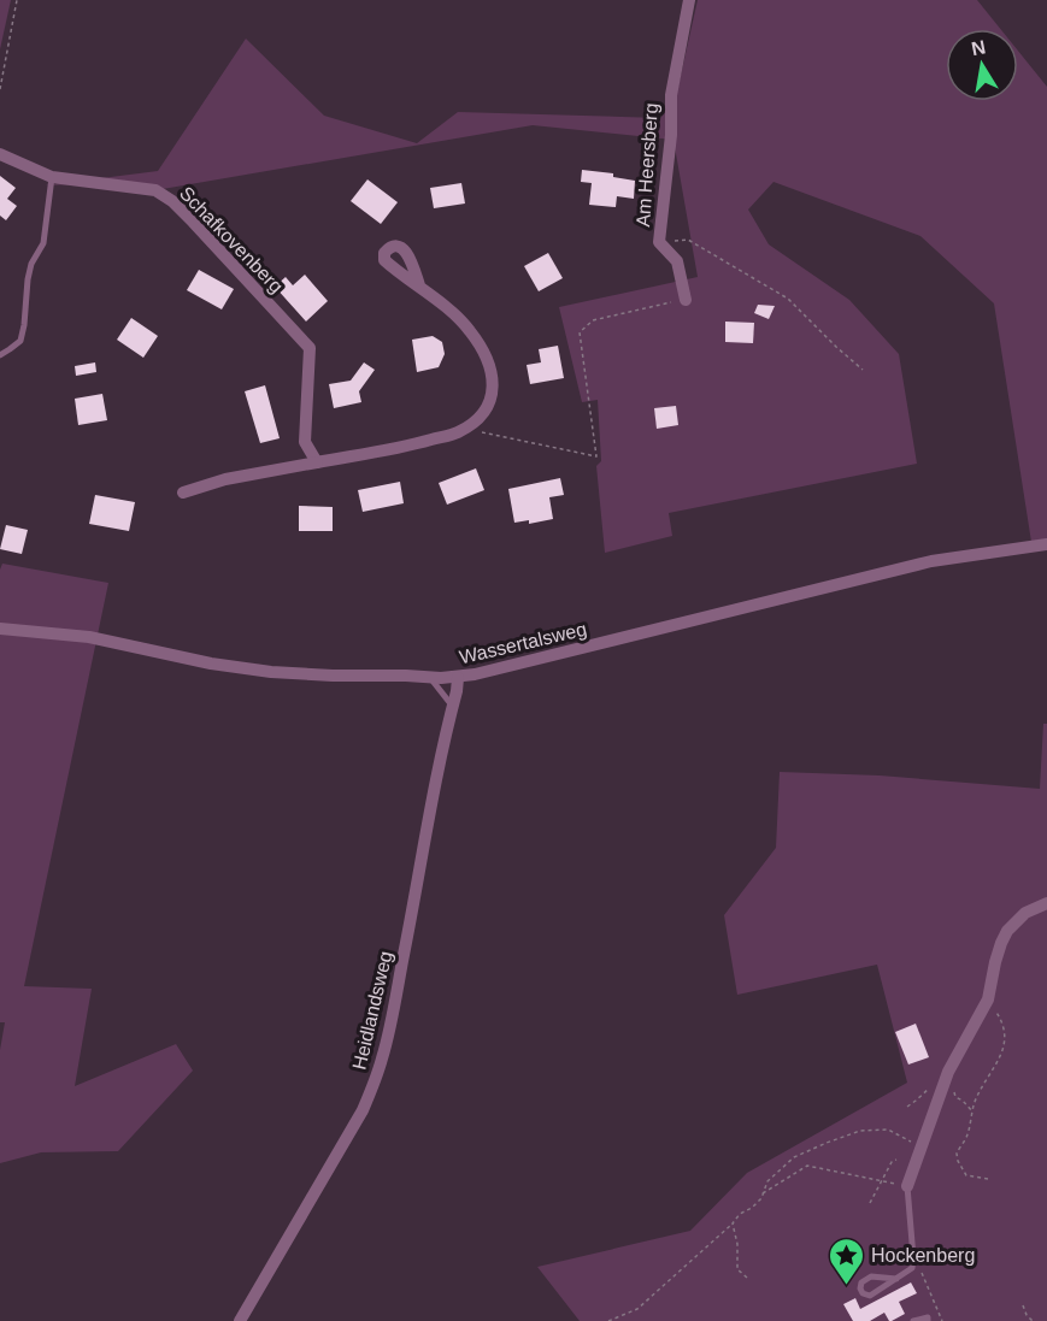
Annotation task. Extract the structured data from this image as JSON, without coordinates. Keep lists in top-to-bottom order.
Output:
{
  "streets": {
    "street": [
      "Am Heersberg",
      "Schafkovenberg",
      "Wassertalsweg",
      "Heidlandsweg"
    ]
  },
  "crossings": [
    ["Wassertalsweg", "Heidlandsweg"]
  ],
  "places": {
    "place": ["Hockenberg"]
  },
  "north": "top"
}
